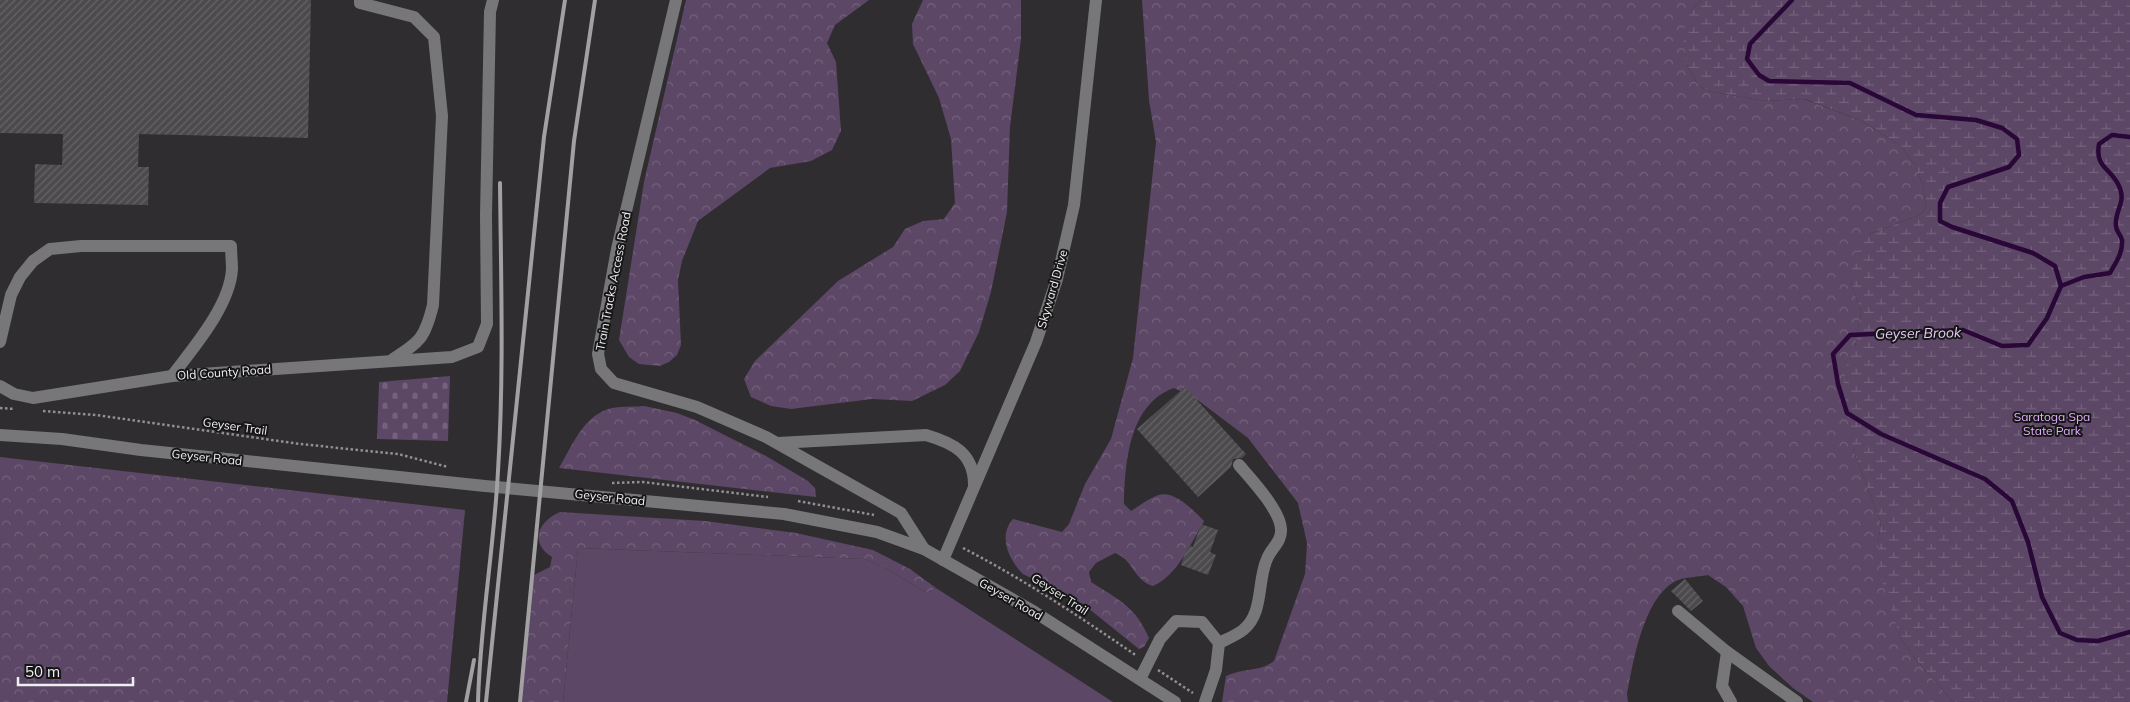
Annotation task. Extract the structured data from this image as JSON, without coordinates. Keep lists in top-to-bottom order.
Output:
{
  "streets": {
    "street": [
      "Train Tracks Access Road",
      "Skyward Drive",
      "Old County Road",
      "Geyser Road"
    ],
    "path": ["Geyser Trail"]
  },
  "crossings": [
    ["Train Tracks Access Road", "Geyser Road"],
    ["Skyward Drive", "Geyser Road"]
  ],
  "water": ["Geyser Brook"],
  "parks": ["Saratoga Spa State Park"],
  "scale_bar": "50 m"
}
